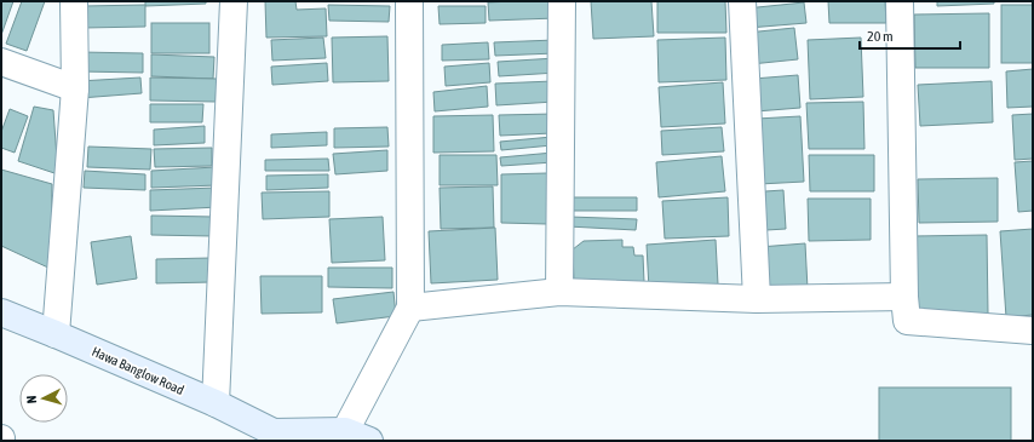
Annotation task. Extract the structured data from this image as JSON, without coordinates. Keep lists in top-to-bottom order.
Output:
{
  "streets": {
    "street": ["Hawa Banglow Road"]
  },
  "scale_bar": "20 m",
  "north": "left"
}
